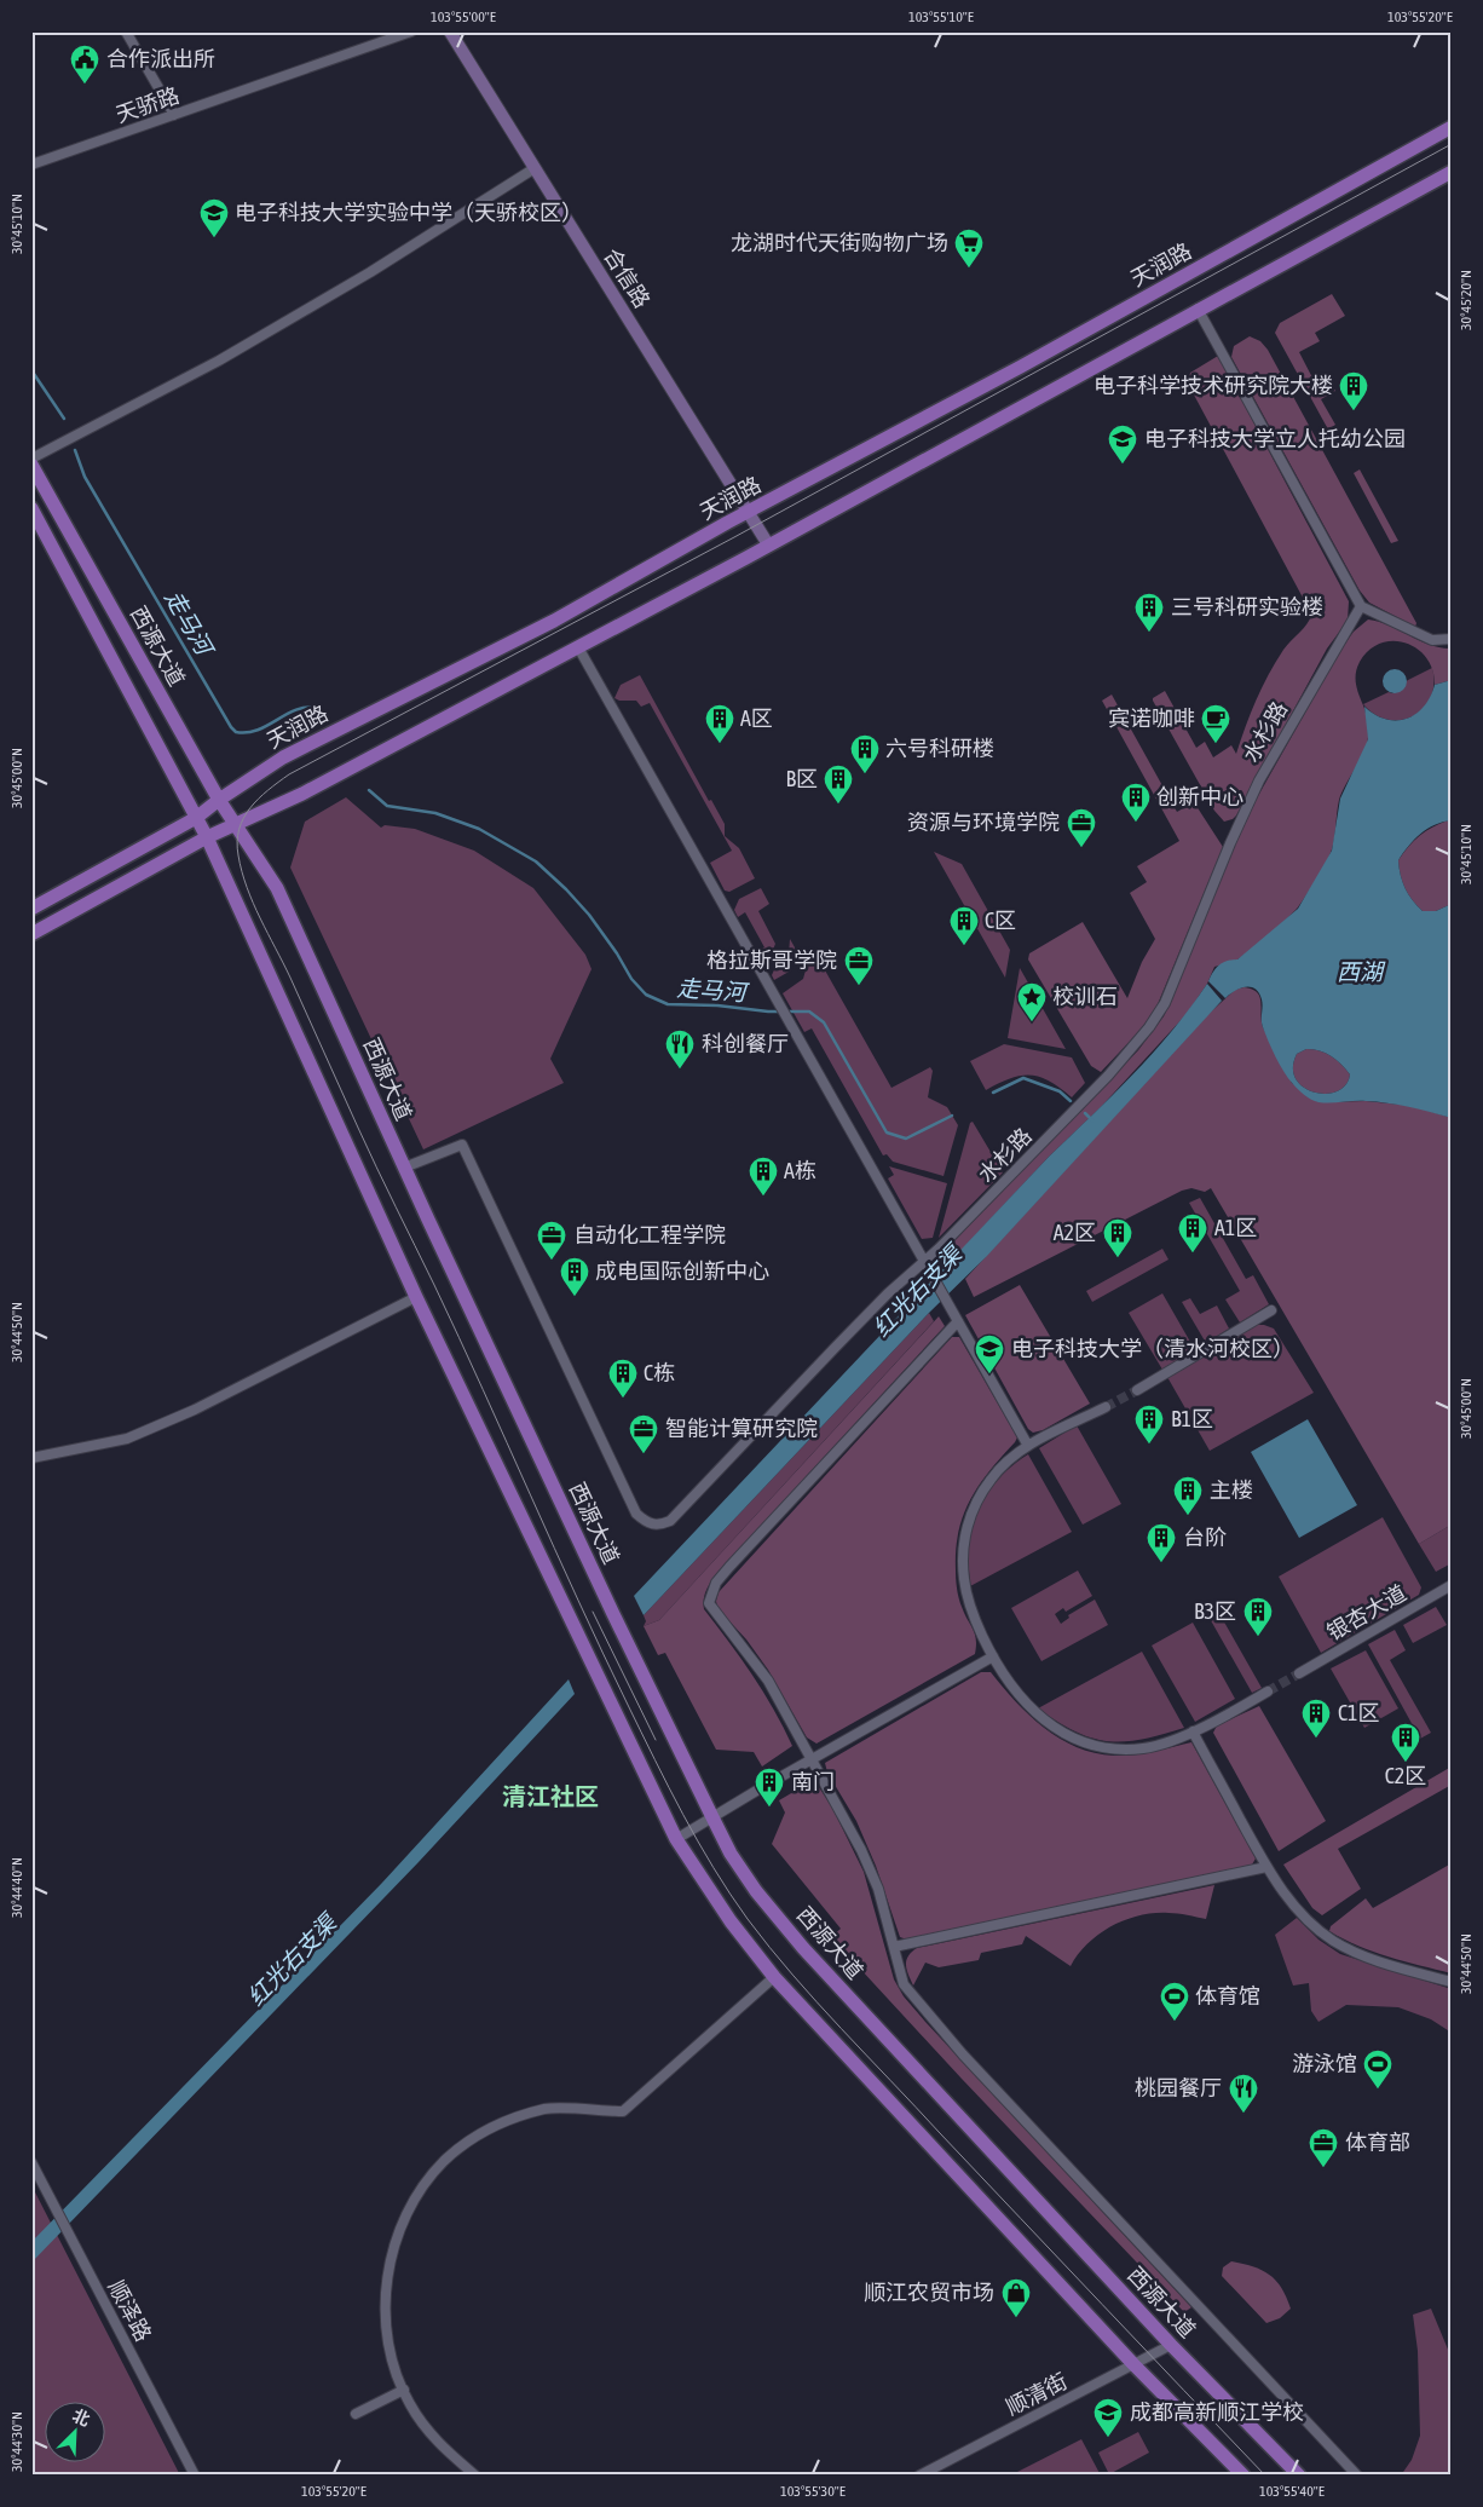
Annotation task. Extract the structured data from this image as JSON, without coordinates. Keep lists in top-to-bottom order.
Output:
{
  "streets": {
    "main road": ["天润路", "西源大道"],
    "street": [
      "天骄路",
      "合信路",
      "水杉路",
      "银杏大道",
      "顺泽路",
      "顺清街"
    ]
  },
  "crossings": [
    ["天润路", "合信路"],
    ["天润路", "西源大道"],
    ["西源大道", "水杉路"],
    ["西源大道", "顺清街"]
  ],
  "districts": ["清江社区"],
  "water": ["走马河", "西湖", "红光右支渠"],
  "places": {
    "public building": ["合作派出所"],
    "school or university": [
      "电子科技大学实验中学（天骄校区）",
      "电子科技大学立人托幼公园",
      "电子科技大学（清水河校区）",
      "成都高新顺江学校"
    ],
    "supermarket": ["龙湖时代天街购物广场"],
    "building": [
      "电子科学技术研究院大楼",
      "三号科研实验楼",
      "A区",
      "六号科研楼",
      "B区",
      "创新中心",
      "C区",
      "A栋",
      "A1区",
      "A2区",
      "成电国际创新中心",
      "C栋",
      "B1区",
      "主楼",
      "台阶",
      "B3区",
      "C1区",
      "C2区",
      "南门"
    ],
    "cafe": ["宾诺咖啡"],
    "office": [
      "资源与环境学院",
      "格拉斯哥学院",
      "自动化工程学院",
      "智能计算研究院",
      "体育部"
    ],
    "place": ["校训石"],
    "restaurant": ["科创餐厅", "桃园餐厅"],
    "sports": ["体育馆", "游泳馆"],
    "shop": ["顺江农贸市场"]
  },
  "north": "top right",
  "coordinates": [
    "103°55'00\"E",
    "103°55'10\"E",
    "103°55'20\"E",
    "30°45'10\"N",
    "30°45'20\"N",
    "30°45'00\"N",
    "30°44'50\"N",
    "30°44'40\"N",
    "30°44'30\"N",
    "103°55'30\"E",
    "103°55'40\"E"
  ]
}
